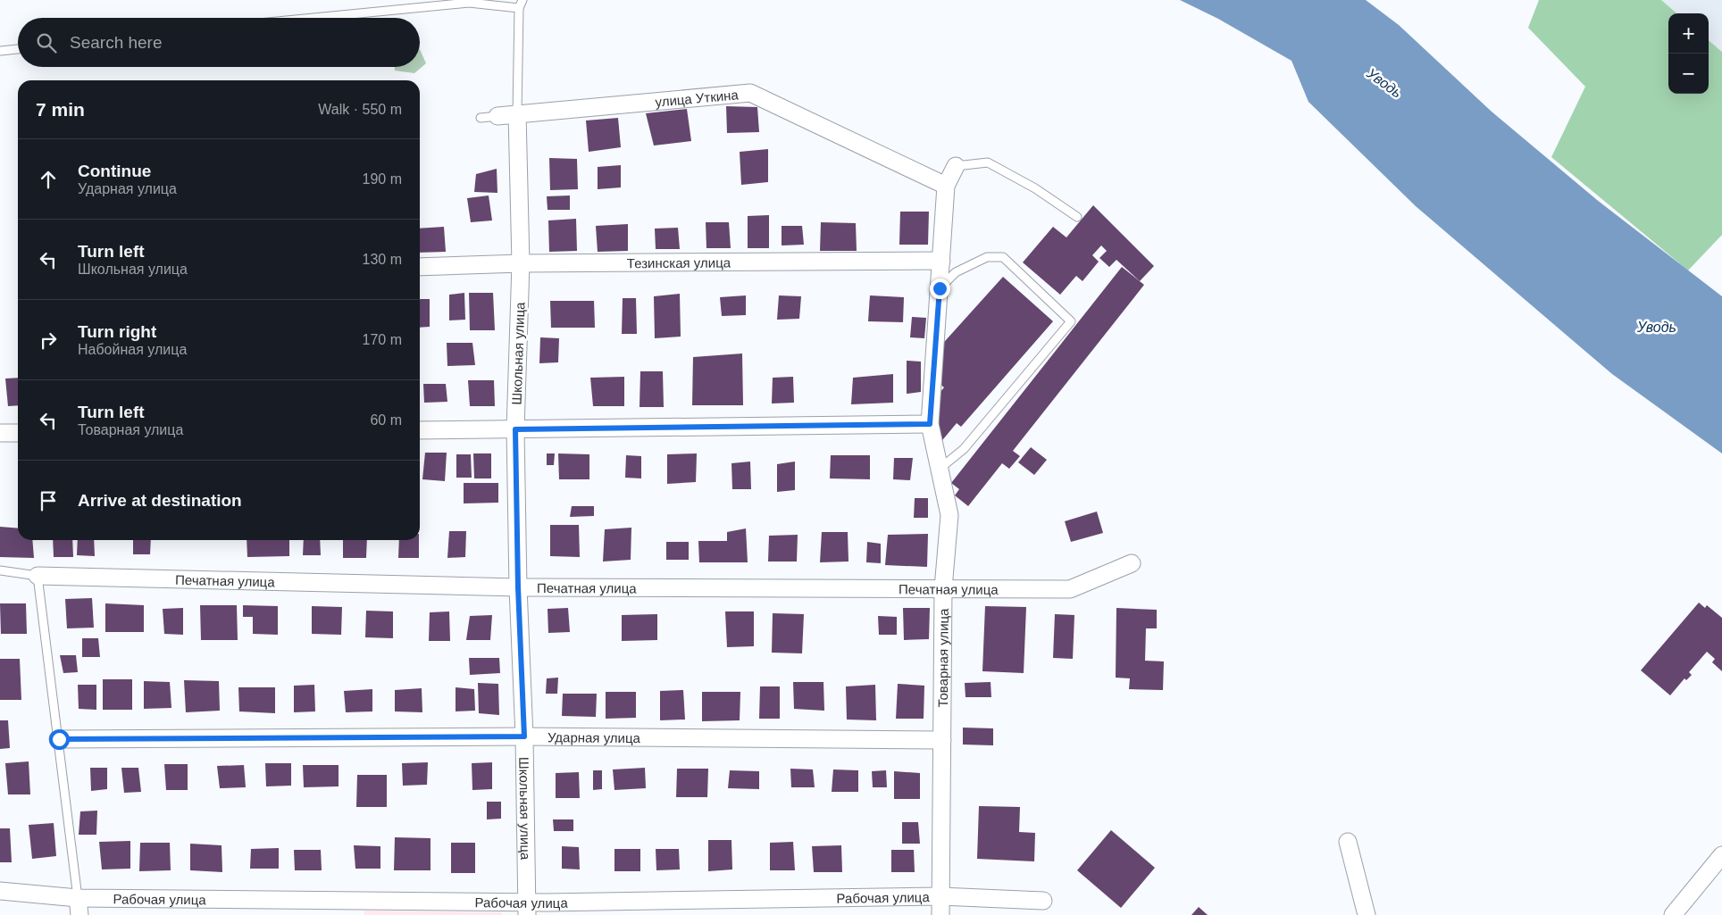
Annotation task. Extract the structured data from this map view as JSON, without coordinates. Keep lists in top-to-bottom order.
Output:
{
  "streets": {
    "street": [
      "улица Уткина",
      "Тезинская улица",
      "Школьная улица",
      "Печатная улица",
      "Товарная улица",
      "Ударная улица",
      "Рабочая улица"
    ]
  },
  "crossings": [
    ["улица Уткина", "Школьная улица"],
    ["улица Уткина", "Товарная улица"],
    ["Тезинская улица", "Школьная улица"],
    ["Тезинская улица", "Товарная улица"],
    ["Школьная улица", "Печатная улица"],
    ["Школьная улица", "Ударная улица"],
    ["Школьная улица", "Рабочая улица"],
    ["Печатная улица", "Товарная улица"],
    ["Товарная улица", "Ударная улица"],
    ["Товарная улица", "Рабочая улица"]
  ],
  "water": ["Уводь"],
  "page": {
    "map_buttons": ["+", "−"],
    "search": "Search here",
    "heading": ["7 min", "Walk · 550 m"],
    "list": [
      ["Continue", "Ударная улица", "190 m"],
      ["Turn left", "Школьная улица", "130 m"],
      ["Turn right", "Набойная улица", "170 m"],
      ["Turn left", "Товарная улица", "60 m"],
      "Arrive at destination"
    ]
  }
}
